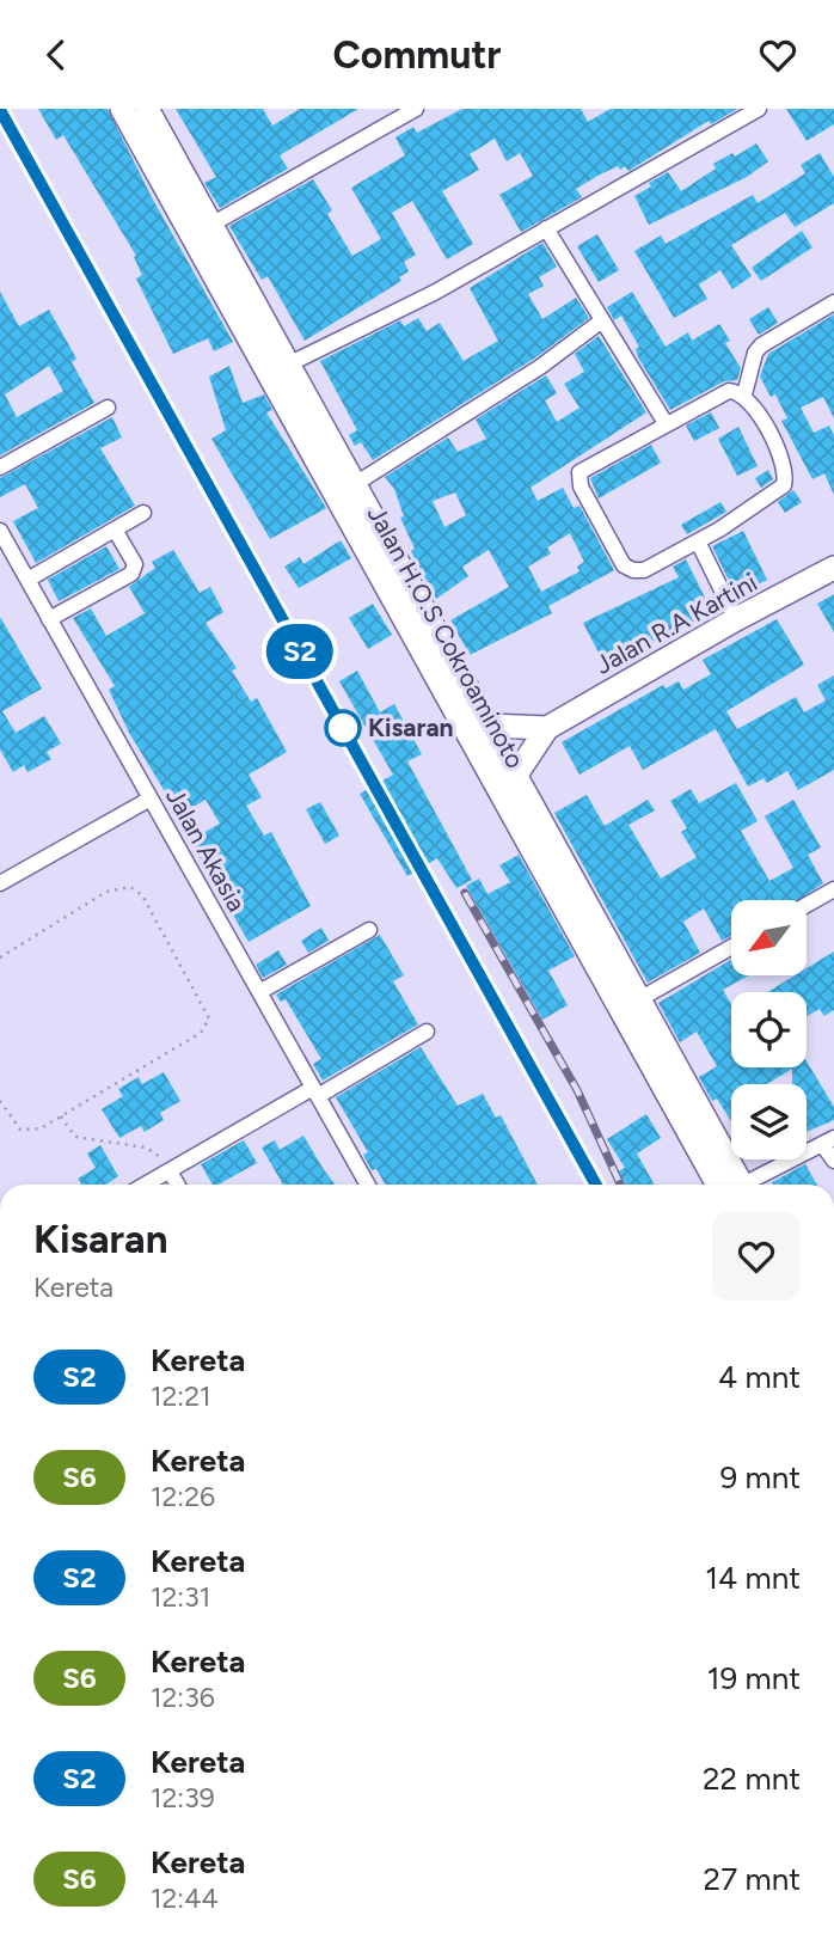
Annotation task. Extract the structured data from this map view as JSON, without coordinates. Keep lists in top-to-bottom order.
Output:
{
  "streets": {
    "main road": ["Jalan R.A Kartini", "Jalan H.O.S Cokroaminoto"],
    "street": ["Jalan Akasia"]
  },
  "places": ["Kisaran"],
  "north": "bottom left",
  "page": {
    "header": "Commutr",
    "on_map": "S2",
    "heading": ["Kisaran", "Kereta"],
    "list": [
      {
        "mark": "S2",
        "name": "Kereta",
        "note": "12:21",
        "value": "4 mnt"
      },
      {
        "mark": "S6",
        "name": "Kereta",
        "note": "12:26",
        "value": "9 mnt"
      },
      {
        "mark": "S2",
        "name": "Kereta",
        "note": "12:31",
        "value": "14 mnt"
      },
      {
        "mark": "S6",
        "name": "Kereta",
        "note": "12:36",
        "value": "19 mnt"
      },
      {
        "mark": "S2",
        "name": "Kereta",
        "note": "12:39",
        "value": "22 mnt"
      },
      {
        "mark": "S6",
        "name": "Kereta",
        "note": "12:44",
        "value": "27 mnt"
      }
    ]
  }
}
